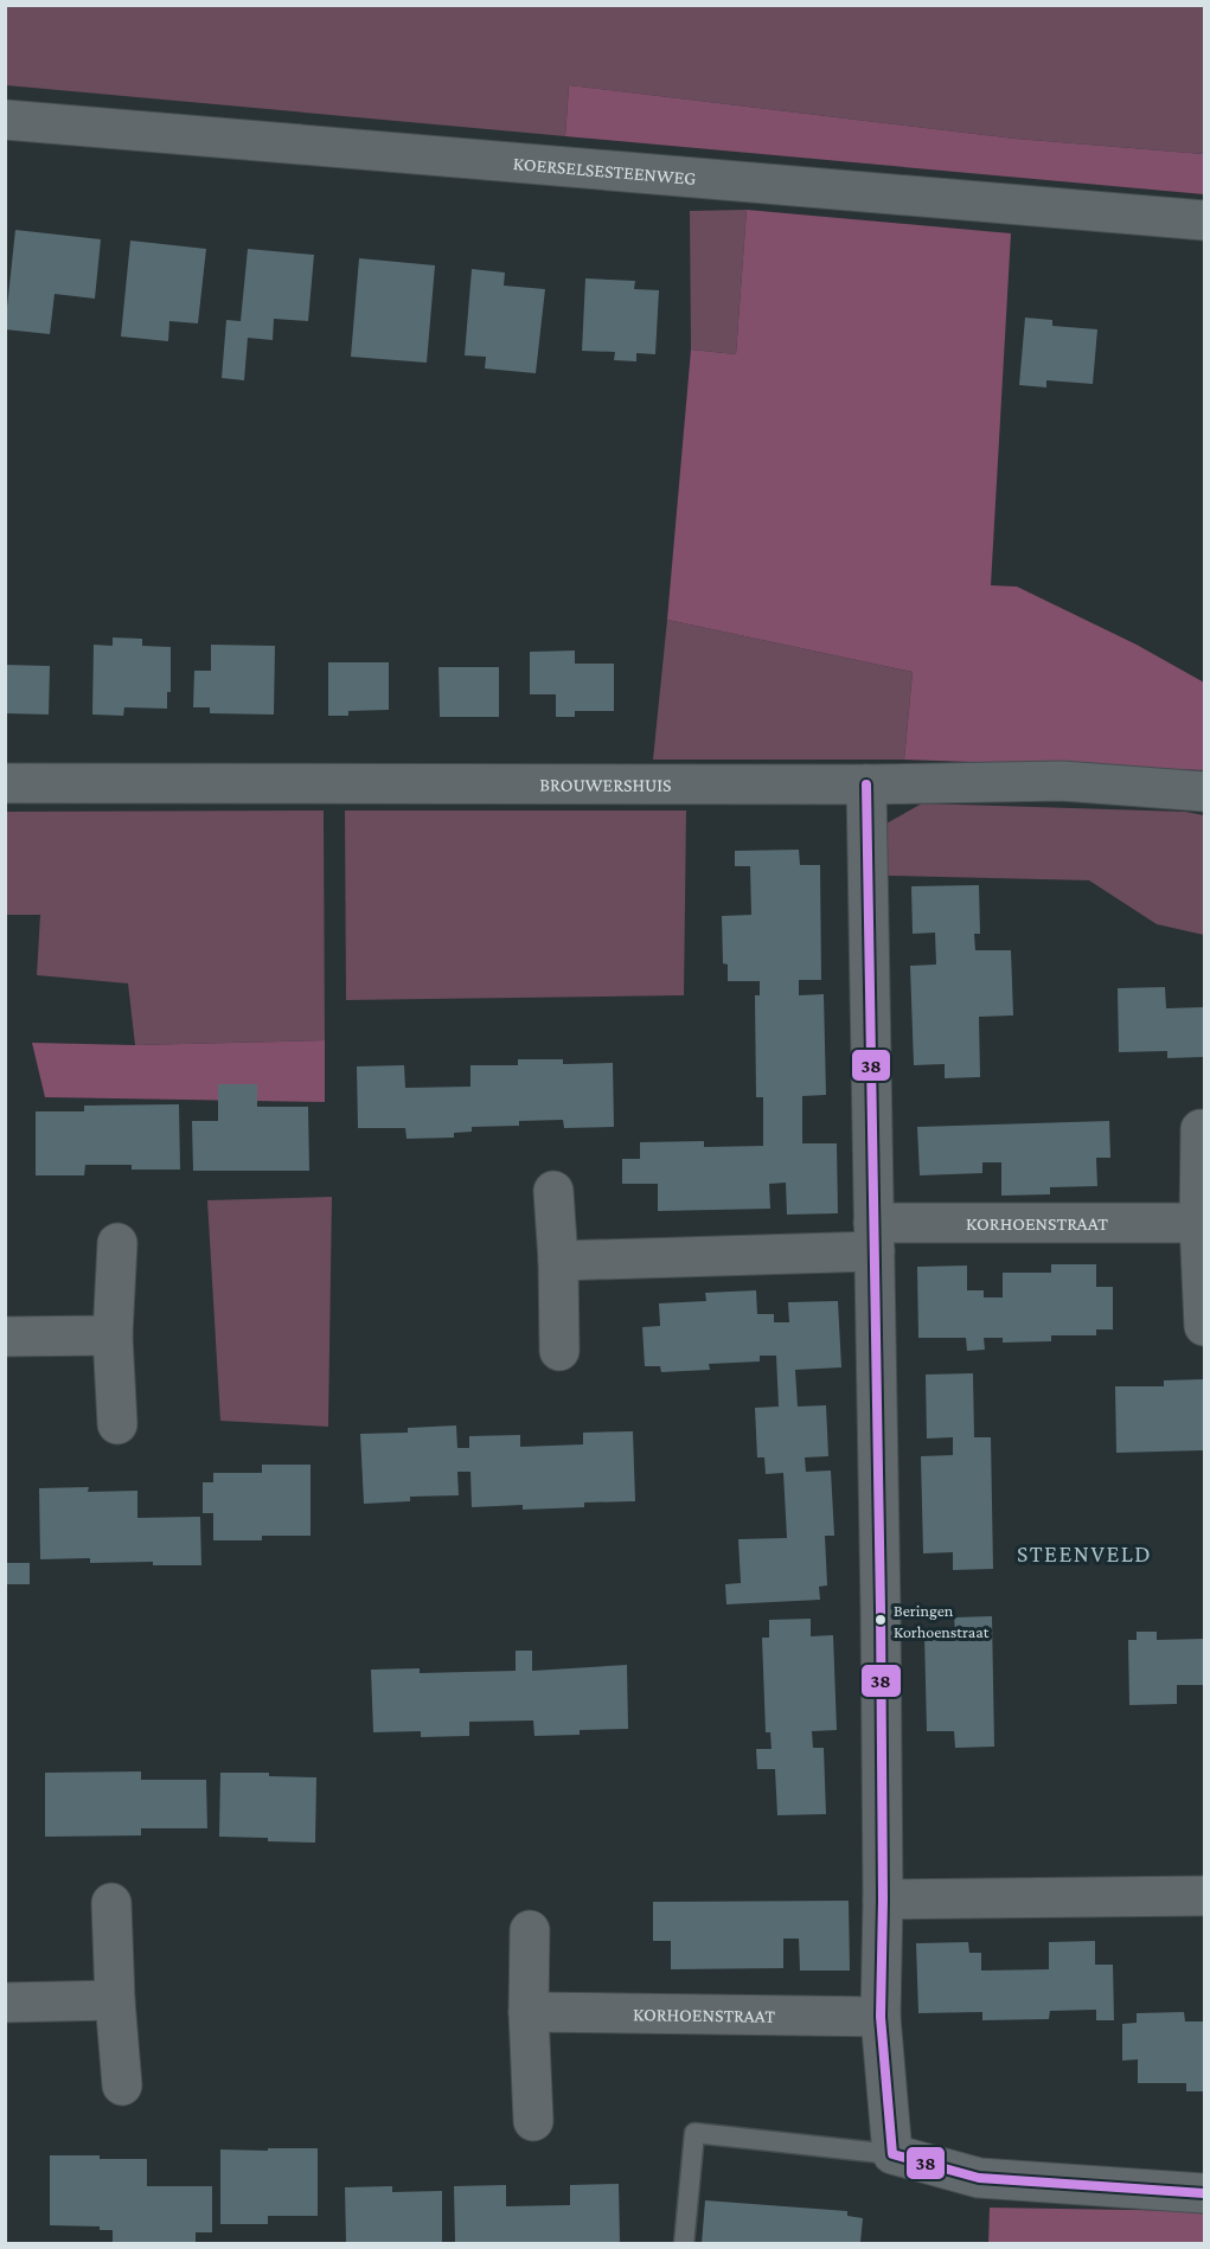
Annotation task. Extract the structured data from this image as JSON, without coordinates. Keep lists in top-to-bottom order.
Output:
{
  "streets": {
    "street": ["KOERSELSESTEENWEG", "BROUWERSHUIS", "KORHOENSTRAAT"]
  },
  "districts": ["STEENVELD"],
  "places": ["Beringen Korhoenstraat"],
  "lines": ["transit line 38"]
}
